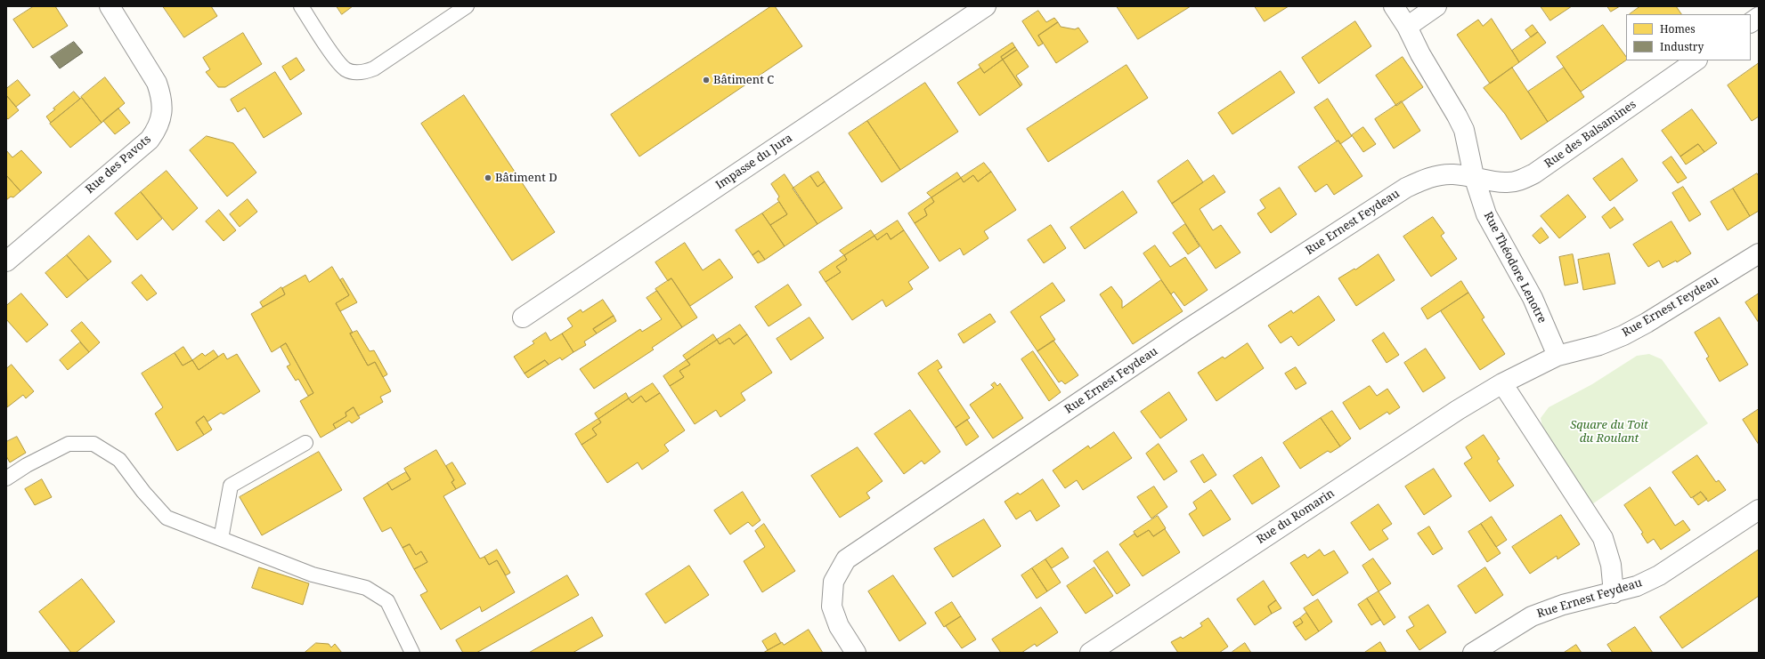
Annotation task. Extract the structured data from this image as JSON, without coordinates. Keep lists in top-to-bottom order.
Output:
{
  "streets": {
    "street": [
      "Rue des Balsamines",
      "Impasse du Jura",
      "Rue des Pavots",
      "Rue Ernest Feydeau",
      "Rue Théodore Lenotre",
      "Rue du Romarin"
    ]
  },
  "crossings": [
    ["Rue des Balsamines", "Rue Ernest Feydeau"],
    ["Rue des Balsamines", "Rue Théodore Lenotre"],
    ["Rue Ernest Feydeau", "Rue Théodore Lenotre"],
    ["Rue Ernest Feydeau", "Rue du Romarin"],
    ["Rue Théodore Lenotre", "Rue du Romarin"]
  ],
  "parks": ["Square du Toit du Roulant"],
  "places": ["Bâtiment C", "Bâtiment D"],
  "legend": ["Homes", "Industry"]
}
